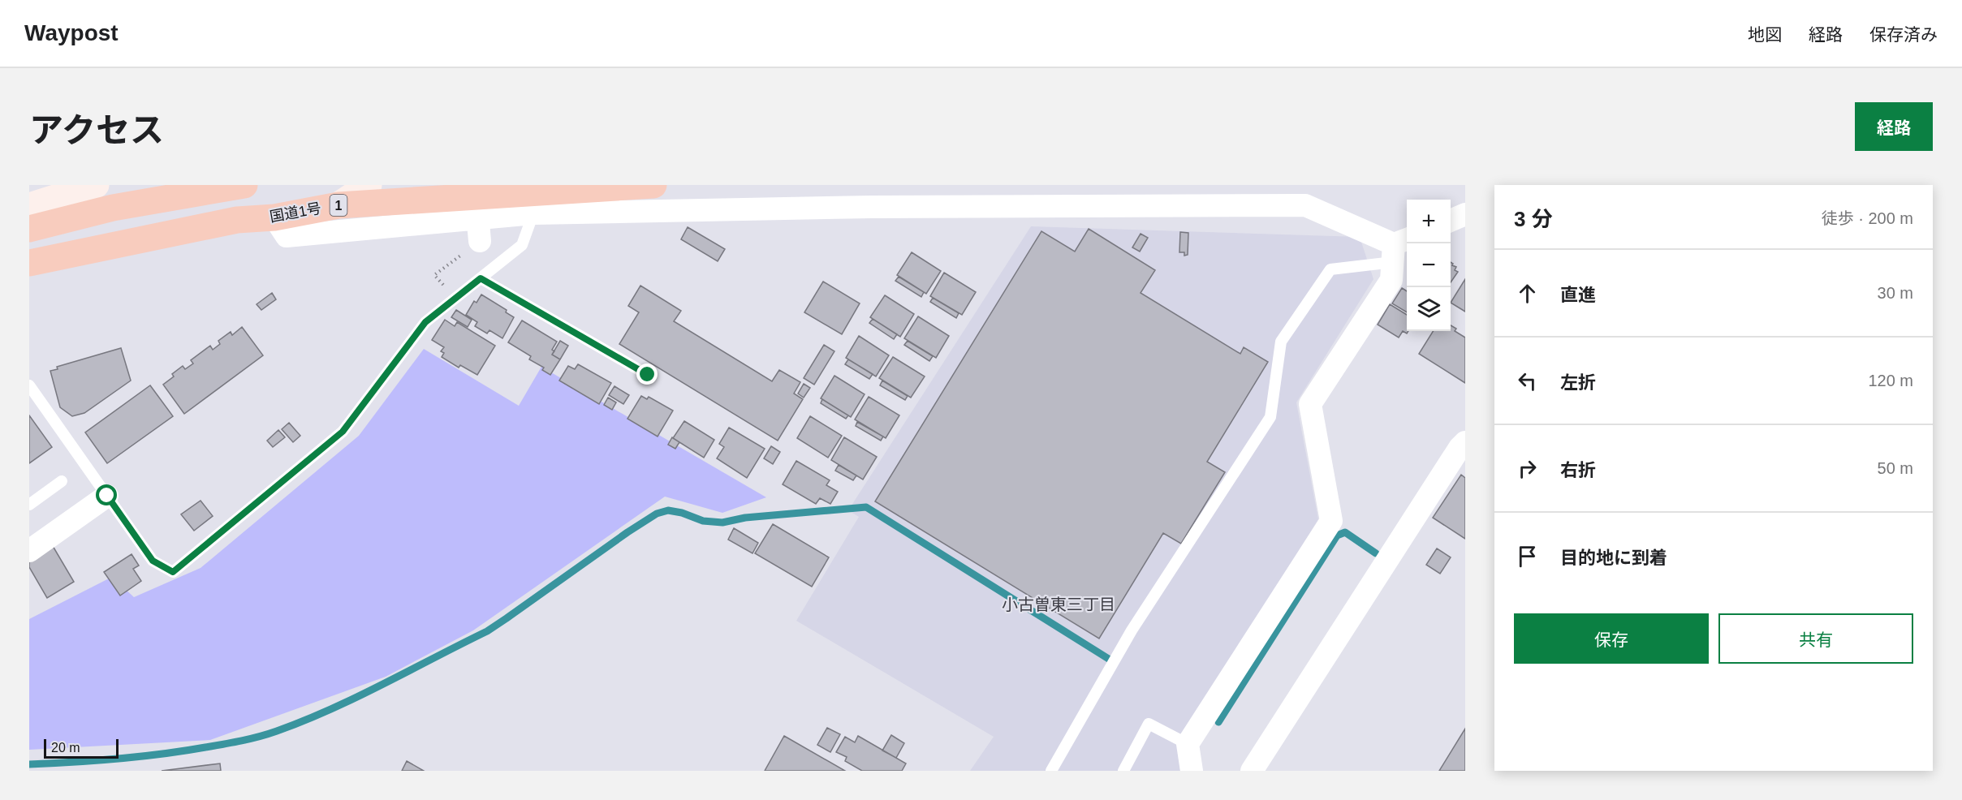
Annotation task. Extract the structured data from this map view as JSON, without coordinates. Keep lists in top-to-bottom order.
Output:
{
  "streets": {
    "highway": ["1", "国道1号"]
  },
  "districts": ["小古曽東三丁目"],
  "scale_bar": "20 m",
  "page": {
    "header": "Waypost",
    "nav": ["地図", "経路", "保存済み"],
    "title": "アクセス",
    "buttons": [
      "経路",
      ["保存", "共有"]
    ],
    "heading": ["3 分", "徒歩 · 200 m"],
    "map_buttons": ["+", "−"],
    "list": [
      ["直進", "30 m"],
      ["左折", "120 m"],
      ["右折", "50 m"],
      "目的地に到着"
    ],
    "scale": "20 m"
  }
}
